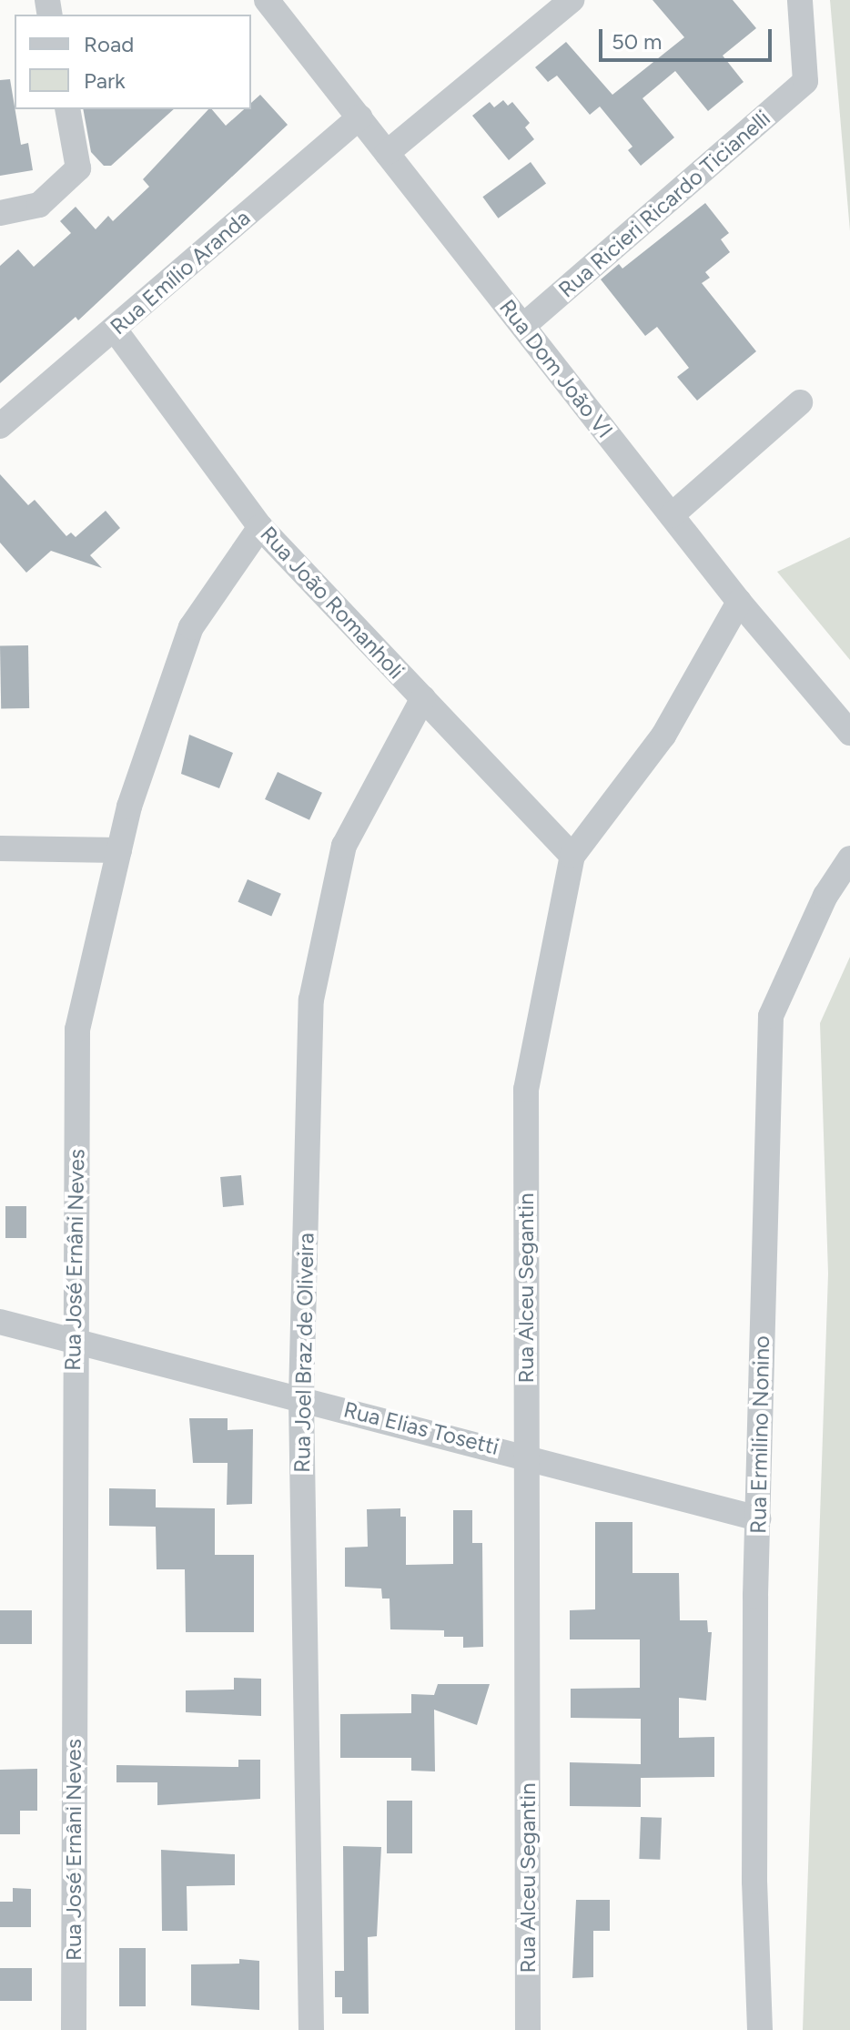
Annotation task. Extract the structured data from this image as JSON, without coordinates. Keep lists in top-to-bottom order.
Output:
{
  "streets": {
    "street": [
      "Rua Ricieri Ricardo Ticianelli",
      "Rua Emílio Aranda",
      "Rua Dom João VI",
      "Rua João Romanholi",
      "Rua José Ernâni Neves",
      "Rua Alceu Segantin",
      "Rua Joel Braz de Oliveira",
      "Rua Elias Tosetti",
      "Rua Ermilino Nonino"
    ]
  },
  "crossings": [
    ["Rua Ricieri Ricardo Ticianelli", "Rua Dom João VI"],
    ["Rua Emílio Aranda", "Rua Dom João VI"],
    ["Rua Emílio Aranda", "Rua João Romanholi"],
    ["Rua Dom João VI", "Rua Alceu Segantin"],
    ["Rua João Romanholi", "Rua José Ernâni Neves"],
    ["Rua João Romanholi", "Rua Alceu Segantin"],
    ["Rua João Romanholi", "Rua Joel Braz de Oliveira"],
    ["Rua José Ernâni Neves", "Rua Elias Tosetti"],
    ["Rua Alceu Segantin", "Rua Elias Tosetti"],
    ["Rua Joel Braz de Oliveira", "Rua Elias Tosetti"],
    ["Rua Elias Tosetti", "Rua Ermilino Nonino"]
  ],
  "legend": ["Road", "Park"],
  "scale_bar": "50 m"
}
